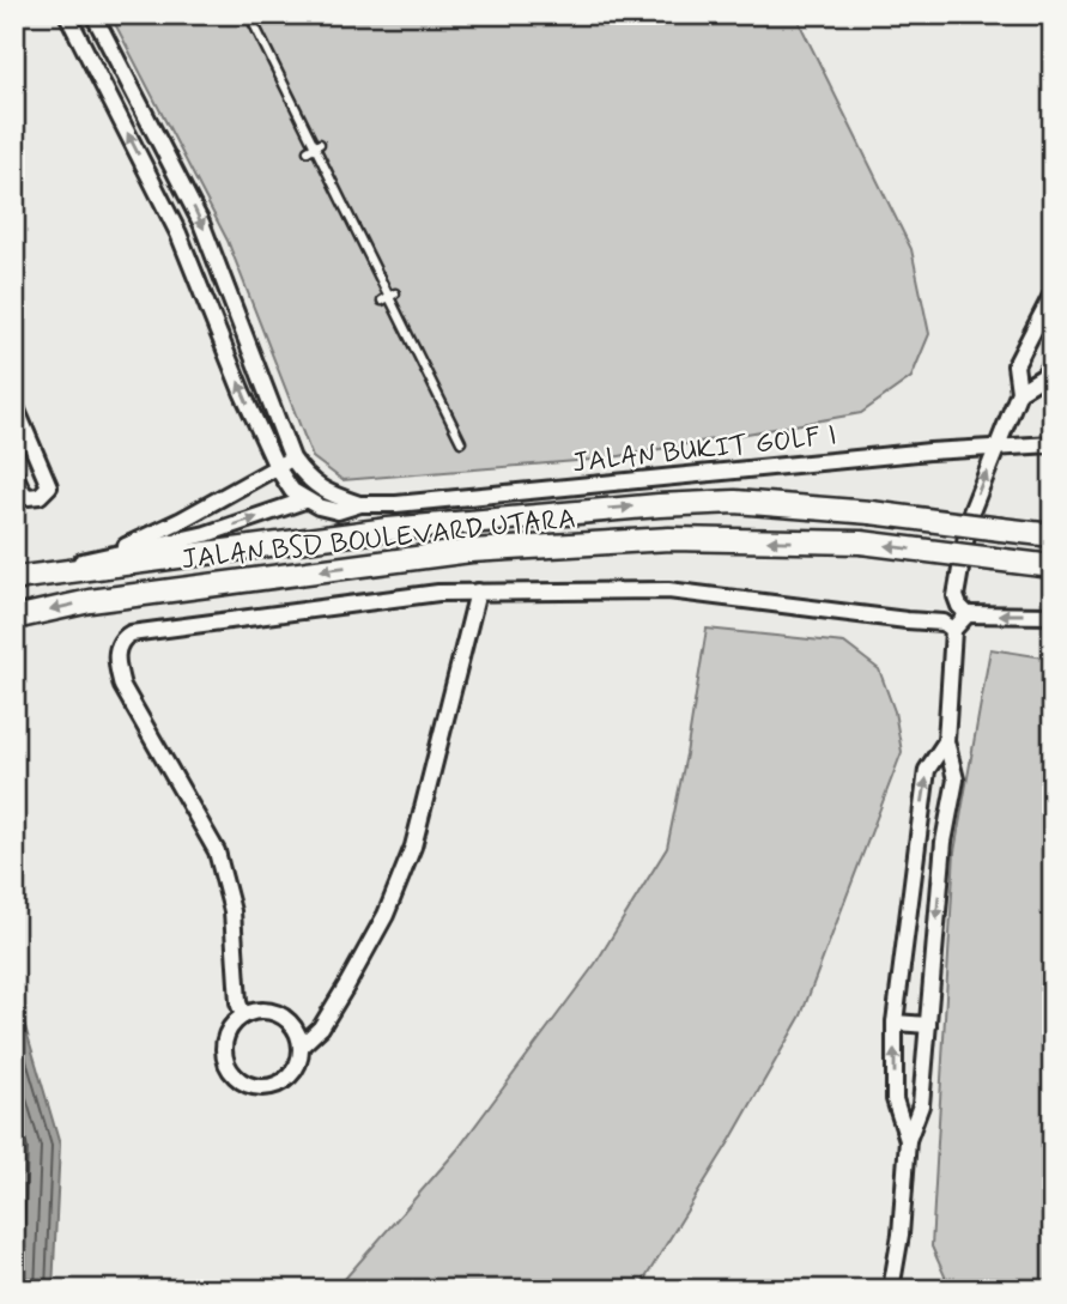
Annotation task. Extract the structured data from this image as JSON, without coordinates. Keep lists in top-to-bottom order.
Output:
{
  "streets": {
    "main road": ["JALAN BSD BOULEVARD UTARA"],
    "street": ["JALAN BUKIT GOLF I"]
  },
  "crossings": [
    ["JALAN BUKIT GOLF I", "JALAN BSD BOULEVARD UTARA"]
  ]
}
